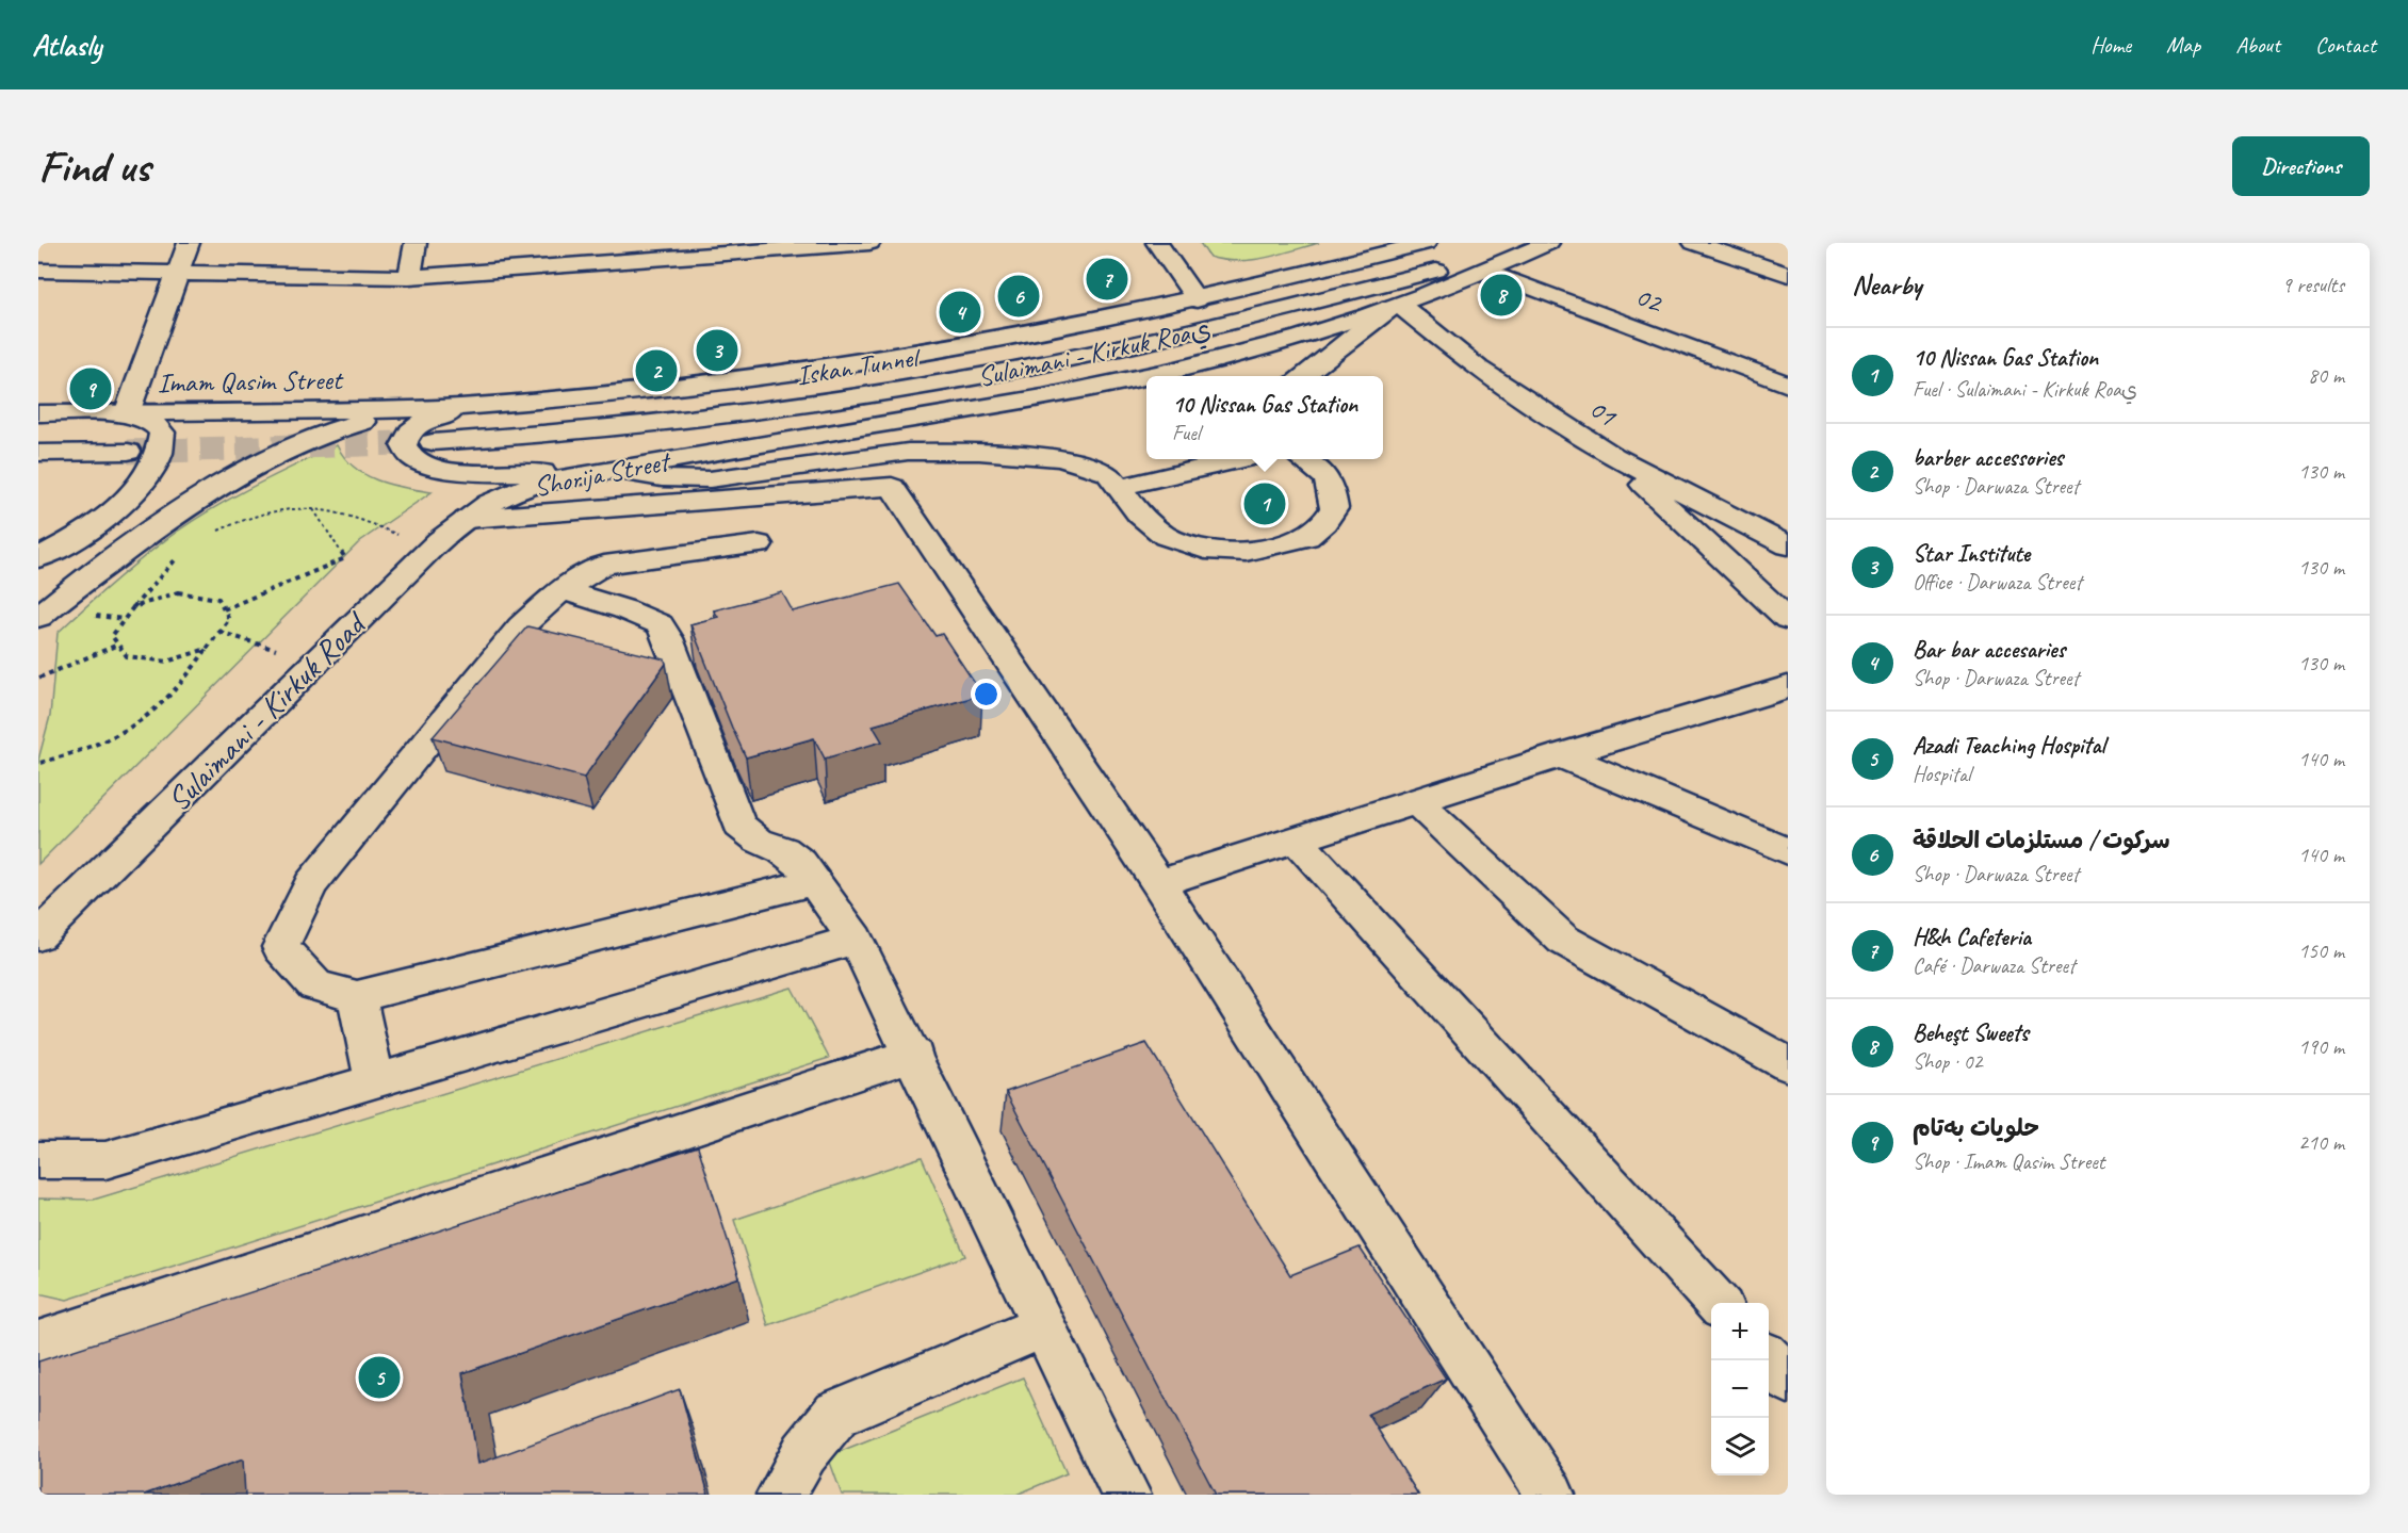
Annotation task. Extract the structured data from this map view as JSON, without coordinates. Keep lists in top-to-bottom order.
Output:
{
  "streets": {
    "street": [
      "02",
      "Sulaimani - Kirkuk Roaي",
      "Iskan Tunnel",
      "Imam Qasim Street",
      "01",
      "Shorija Street",
      "Sulaimani - Kirkuk Road"
    ]
  },
  "crossings": [
    ["02", "Sulaimani - Kirkuk Roaي"],
    ["Sulaimani - Kirkuk Roaي", "01"],
    ["Sulaimani - Kirkuk Roaي", "Shorija Street"],
    ["Shorija Street", "Sulaimani - Kirkuk Road"]
  ],
  "page": {
    "header": "Atlasly",
    "nav": [
      "Home",
      "Map",
      "About",
      "Contact"
    ],
    "buttons": "Directions",
    "title": "Find us",
    "heading": ["Nearby", "9 results"],
    "pins": [
      "7",
      "8",
      "6",
      "4",
      "3",
      "2",
      "9",
      "1",
      "5"
    ],
    "list": [
      {
        "mark": "1",
        "name": "10 Nissan Gas Station",
        "note": "Fuel · Sulaimani - Kirkuk Roaي",
        "value": "80 m"
      },
      {
        "mark": "2",
        "name": "barber accessories",
        "note": "Shop · Darwaza Street",
        "value": "130 m"
      },
      {
        "mark": "3",
        "name": "Star Institute",
        "note": "Office · Darwaza Street",
        "value": "130 m"
      },
      {
        "mark": "4",
        "name": "Bar bar accesaries",
        "note": "Shop · Darwaza Street",
        "value": "130 m"
      },
      {
        "mark": "5",
        "name": "Azadi Teaching Hospital",
        "note": "Hospital",
        "value": "140 m"
      },
      {
        "mark": "6",
        "name": "سركوت / مستلزمات الحلاقة",
        "note": "Shop · Darwaza Street",
        "value": "140 m"
      },
      {
        "mark": "7",
        "name": "H&h Cafeteria",
        "note": "Café · Darwaza Street",
        "value": "150 m"
      },
      {
        "mark": "8",
        "name": "Beheşt Sweets",
        "note": "Shop · 02",
        "value": "190 m"
      },
      {
        "mark": "9",
        "name": "حلویات بەتام",
        "note": "Shop · Imam Qasim Street",
        "value": "210 m"
      }
    ],
    "popup": ["10 Nissan Gas Station", "Fuel"],
    "map_buttons": ["+", "−"]
  }
}
